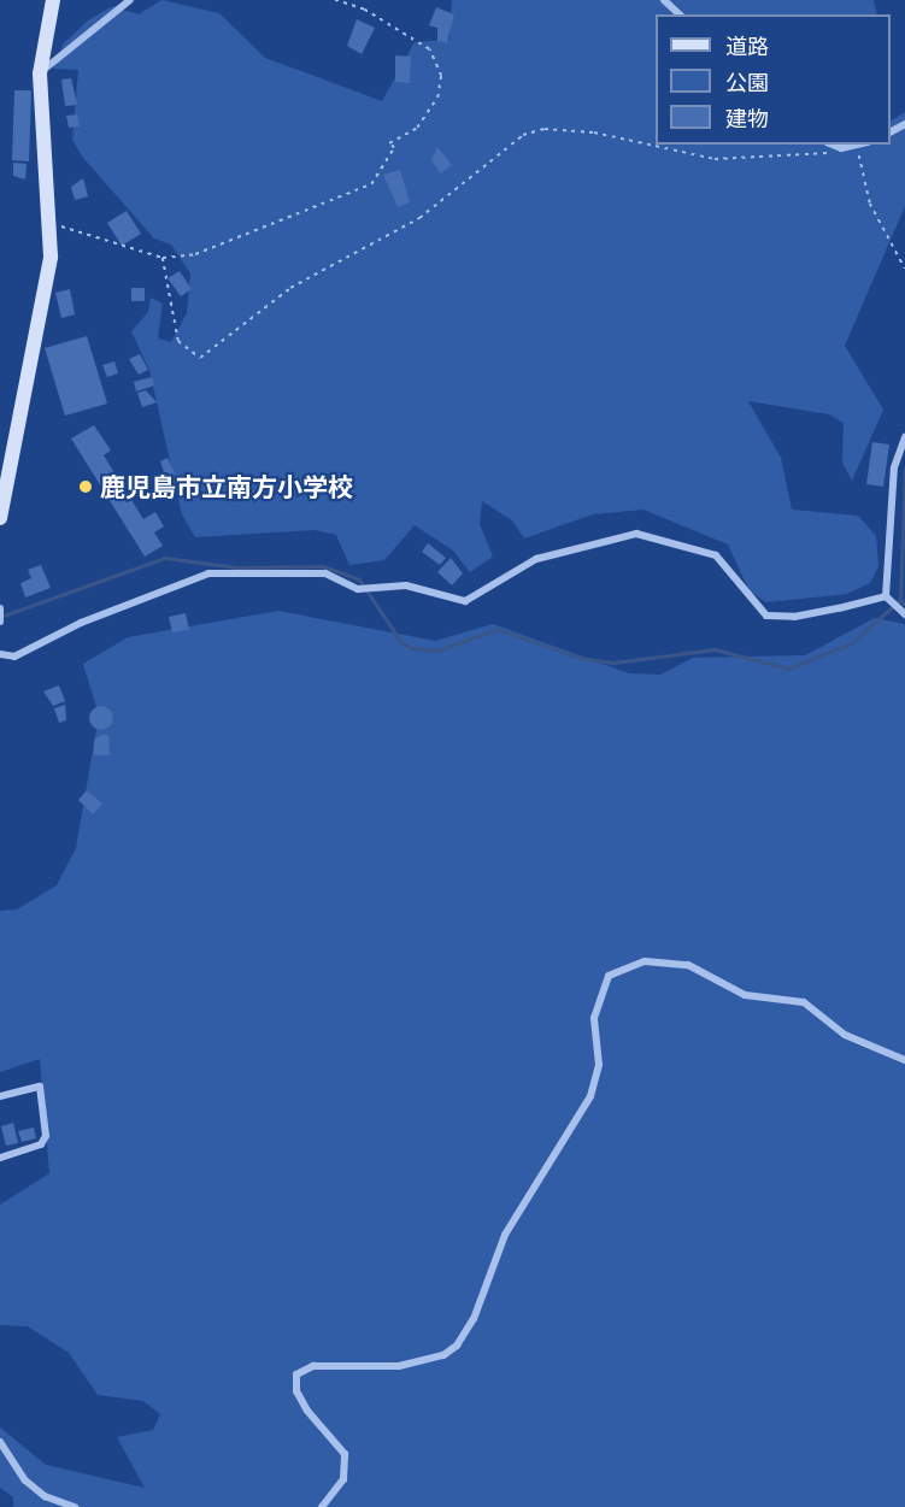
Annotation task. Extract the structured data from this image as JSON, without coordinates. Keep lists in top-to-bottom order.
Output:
{
  "places": ["鹿児島市立南方小学校"],
  "legend": ["道路", "公園", "建物"]
}
